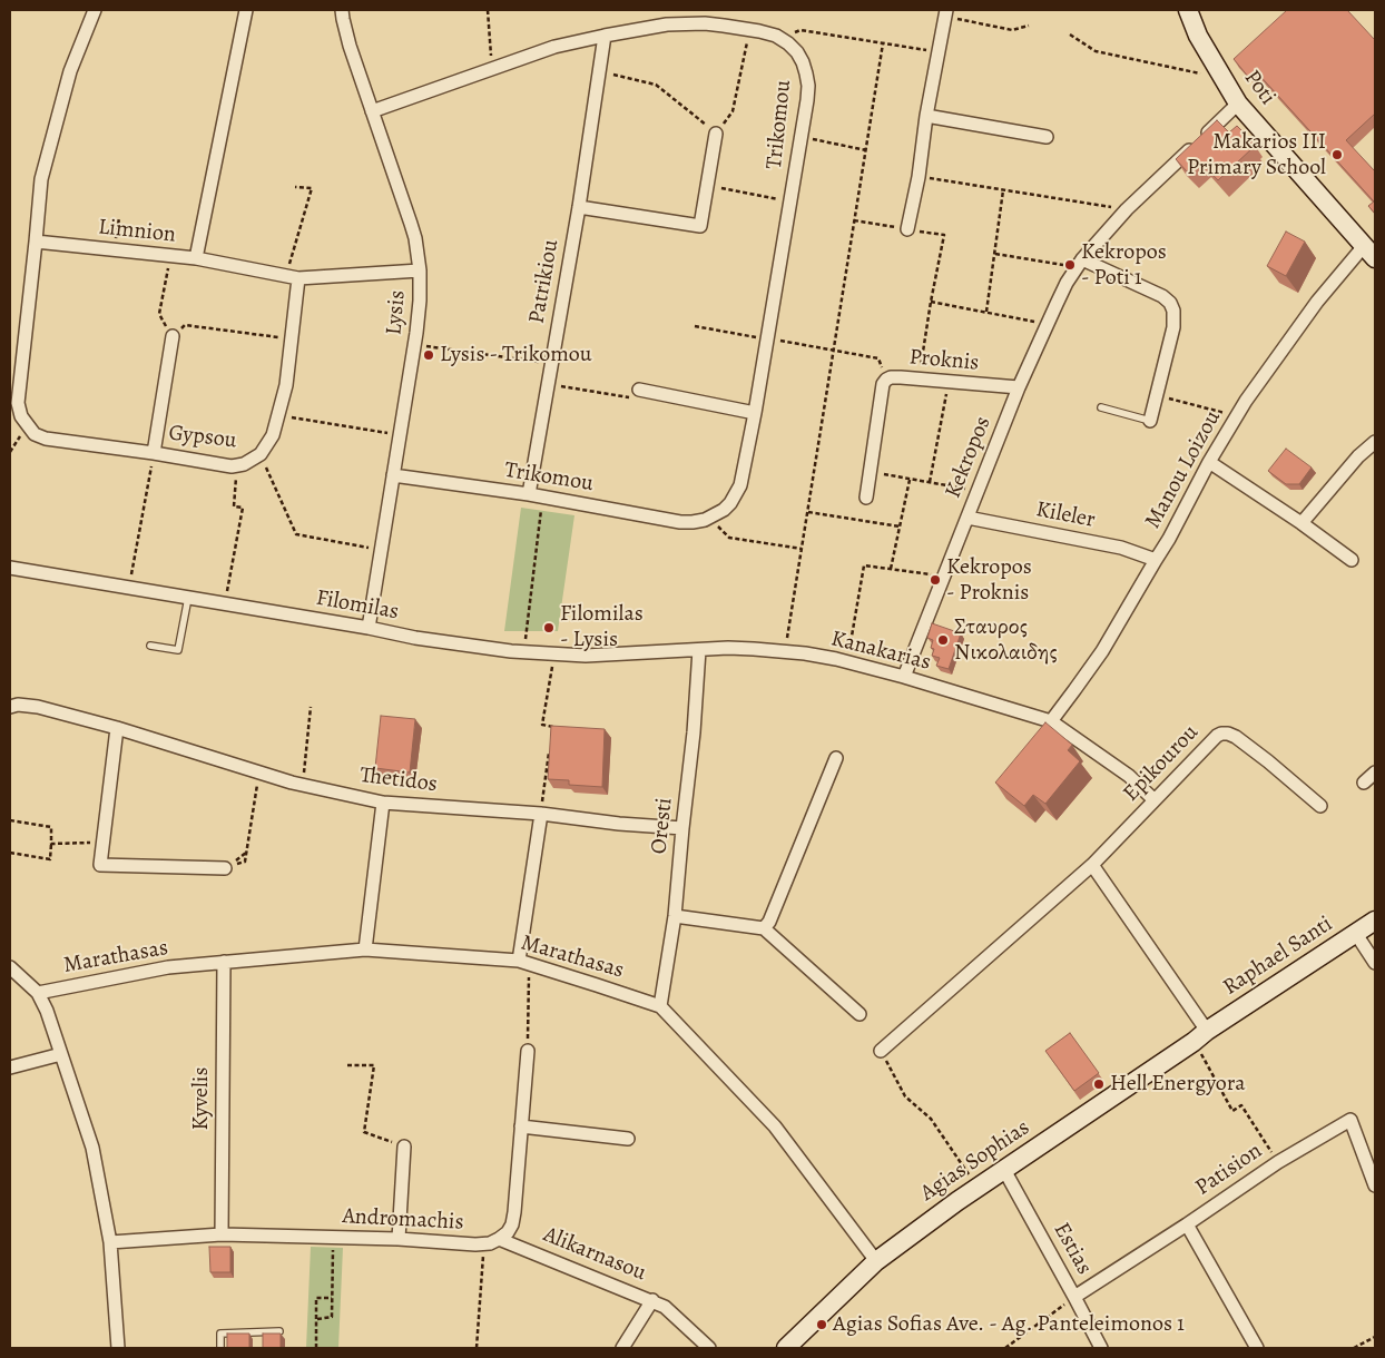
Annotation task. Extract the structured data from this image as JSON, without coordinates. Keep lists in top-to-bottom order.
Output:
{
  "streets": {
    "street": [
      "Poti",
      "Trikomou",
      "Limnion",
      "Patrikiou",
      "Lysis",
      "Proknis",
      "Gypsou",
      "Kekropos",
      "Manou Loizou",
      "Kileler",
      "Filomilas",
      "Kanakarias",
      "Epikourou",
      "Thetidos",
      "Oresti",
      "Raphael Santi",
      "Marathasas",
      "Kyvelis",
      "Agias Sophias",
      "Patision",
      "Andromachis",
      "Estias",
      "Alikarnasou"
    ]
  },
  "crossings": [
    ["Poti", "Kekropos"],
    ["Poti", "Manou Loizou"],
    ["Trikomou", "Patrikiou"],
    ["Trikomou", "Lysis"],
    ["Limnion", "Lysis"],
    ["Limnion", "Gypsou"],
    ["Lysis", "Filomilas"],
    ["Proknis", "Kekropos"],
    ["Kekropos", "Kileler"],
    ["Kekropos", "Kanakarias"],
    ["Manou Loizou", "Kileler"],
    ["Manou Loizou", "Kanakarias"],
    ["Filomilas", "Kanakarias"],
    ["Filomilas", "Oresti"],
    ["Kanakarias", "Epikourou"],
    ["Kanakarias", "Oresti"],
    ["Thetidos", "Oresti"],
    ["Oresti", "Marathasas"],
    ["Raphael Santi", "Agias Sophias"],
    ["Marathasas", "Kyvelis"],
    ["Marathasas", "Agias Sophias"],
    ["Kyvelis", "Andromachis"],
    ["Agias Sophias", "Estias"],
    ["Patision", "Estias"],
    ["Andromachis", "Alikarnasou"]
  ],
  "places": [
    "Makarios III Primary School",
    "Kekropos - Poti 1",
    "Lysis - Trikomou",
    "Kekropos - Proknis",
    "Filomilas - Lysis",
    "Σταυρος Νικολαιδης",
    "Hell Energyora",
    "Agias Sofias Ave. - Ag. Panteleimonos 1"
  ]
}
